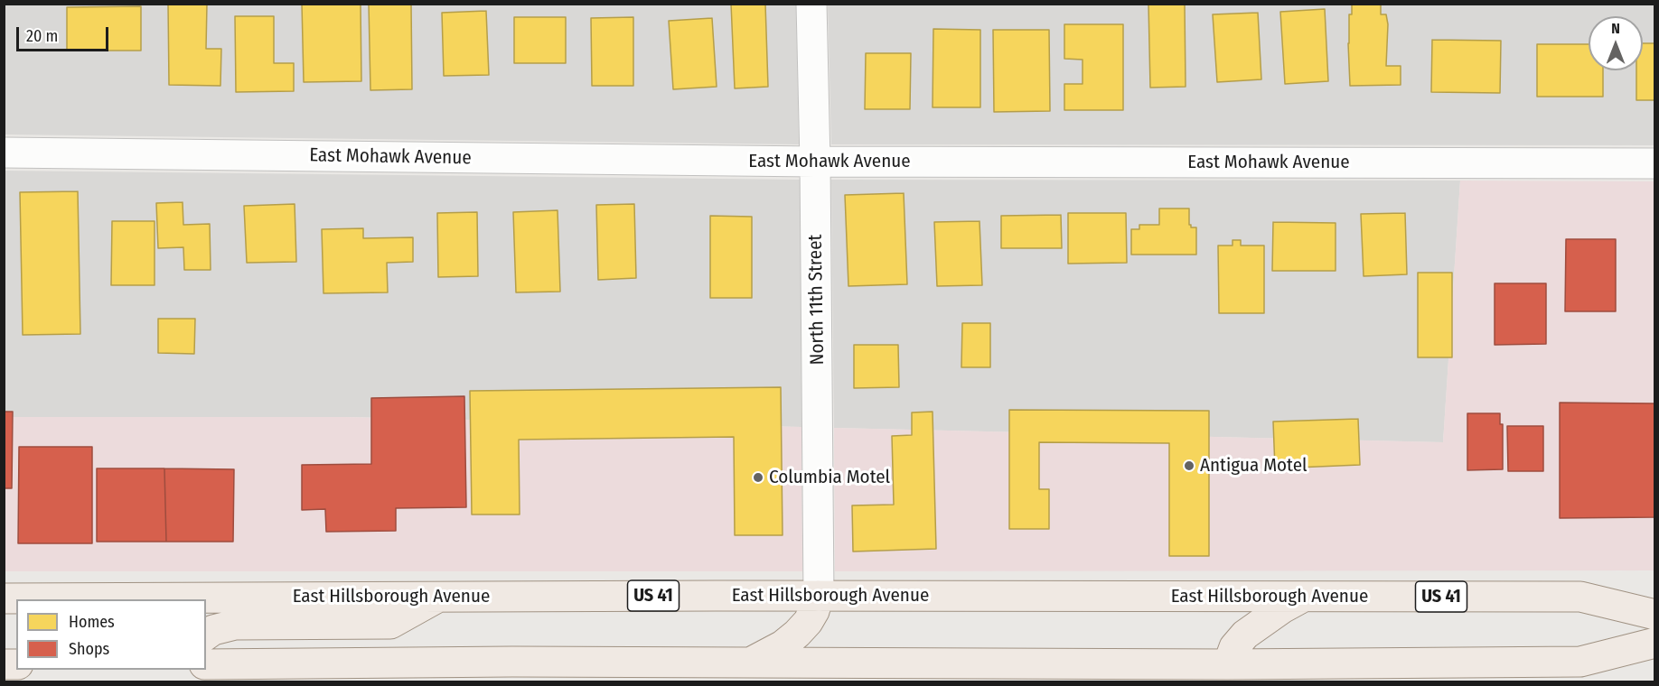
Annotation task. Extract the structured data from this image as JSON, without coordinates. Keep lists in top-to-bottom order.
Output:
{
  "streets": {
    "main road": ["US 41", "East Hillsborough Avenue"],
    "street": ["East Mohawk Avenue", "North 11th Street"]
  },
  "crossings": [
    ["East Mohawk Avenue", "North 11th Street"],
    ["North 11th Street", "East Hillsborough Avenue"]
  ],
  "places": ["Antigua Motel", "Columbia Motel"],
  "legend": ["Homes", "Shops"],
  "scale_bar": "20 m",
  "north": "top"
}
